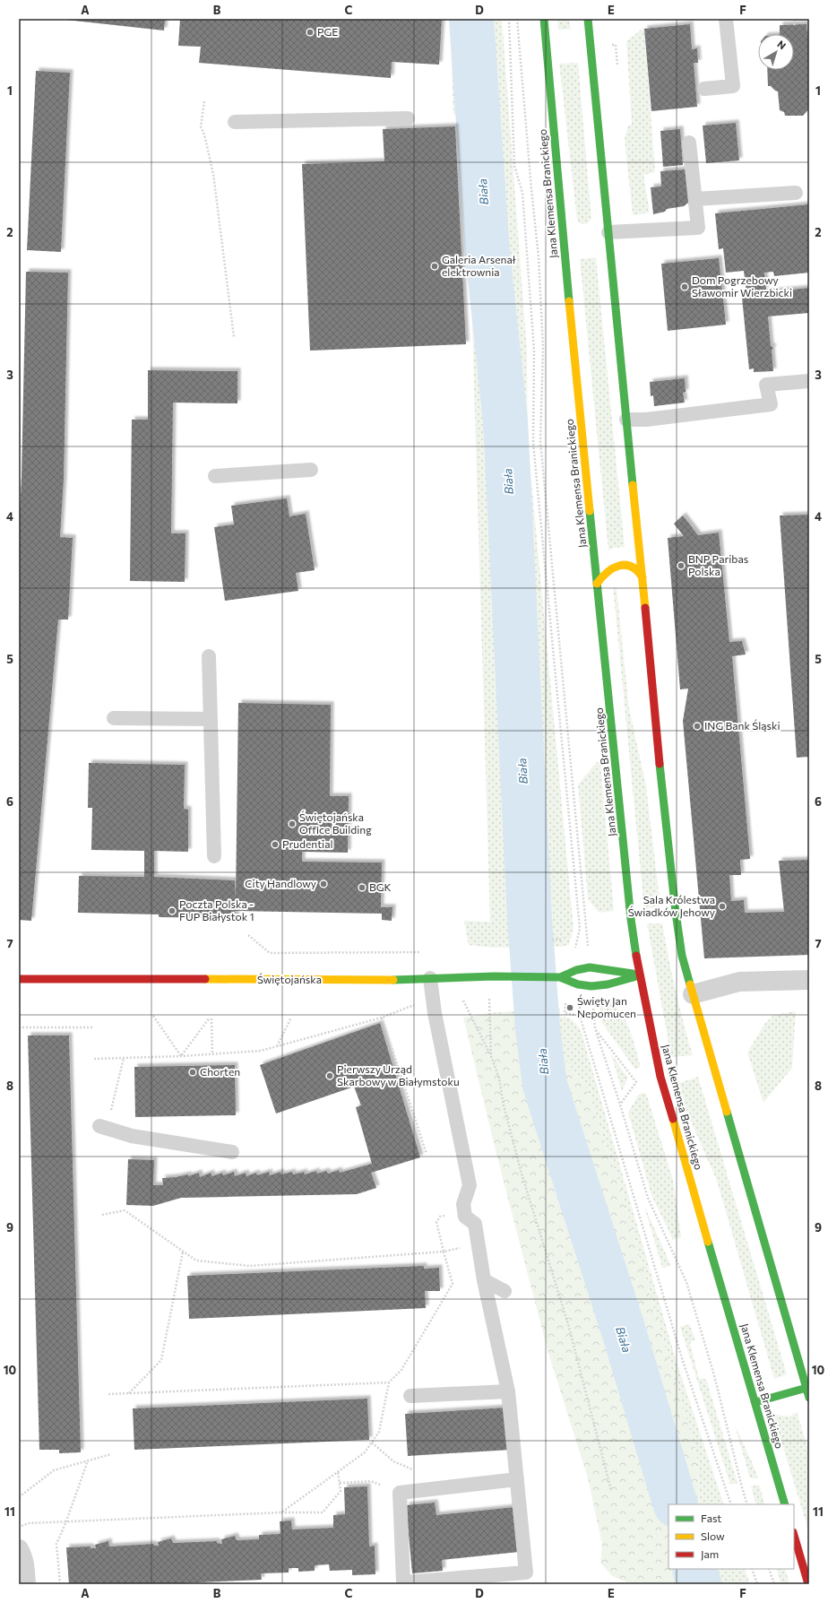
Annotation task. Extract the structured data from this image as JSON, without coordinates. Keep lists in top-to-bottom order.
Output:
{
  "streets": {
    "main road": ["Jana Klemensa Branickiego", "Świętojańska"]
  },
  "crossings": [
    ["Jana Klemensa Branickiego", "Świętojańska"]
  ],
  "water": ["Biała"],
  "places": [
    "PGE",
    "Galeria Arsenał elektrownia",
    "Dom Pogrzebowy Sławomir Wierzbicki",
    "BNP Paribas Polska",
    "ING Bank Śląski",
    "Świętojańska Office Building",
    "Prudential",
    "City Handlowy",
    "BGK",
    "Sala Królestwa Świadków Jehowy",
    "Poczta Polska - FUP Białystok 1",
    "Święty Jan Nepomucen",
    "Chorten",
    "Pierwszy Urząd Skarbowy w Białymstoku"
  ],
  "legend": ["Fast", "Slow", "Jam"],
  "north": "top right",
  "grid": {
    "columns": [
      "A",
      "B",
      "C",
      "D",
      "E",
      "F"
    ],
    "rows": [
      "1",
      "2",
      "3",
      "4",
      "5",
      "6",
      "7",
      "8",
      "9",
      "10",
      "11"
    ]
  }
}
